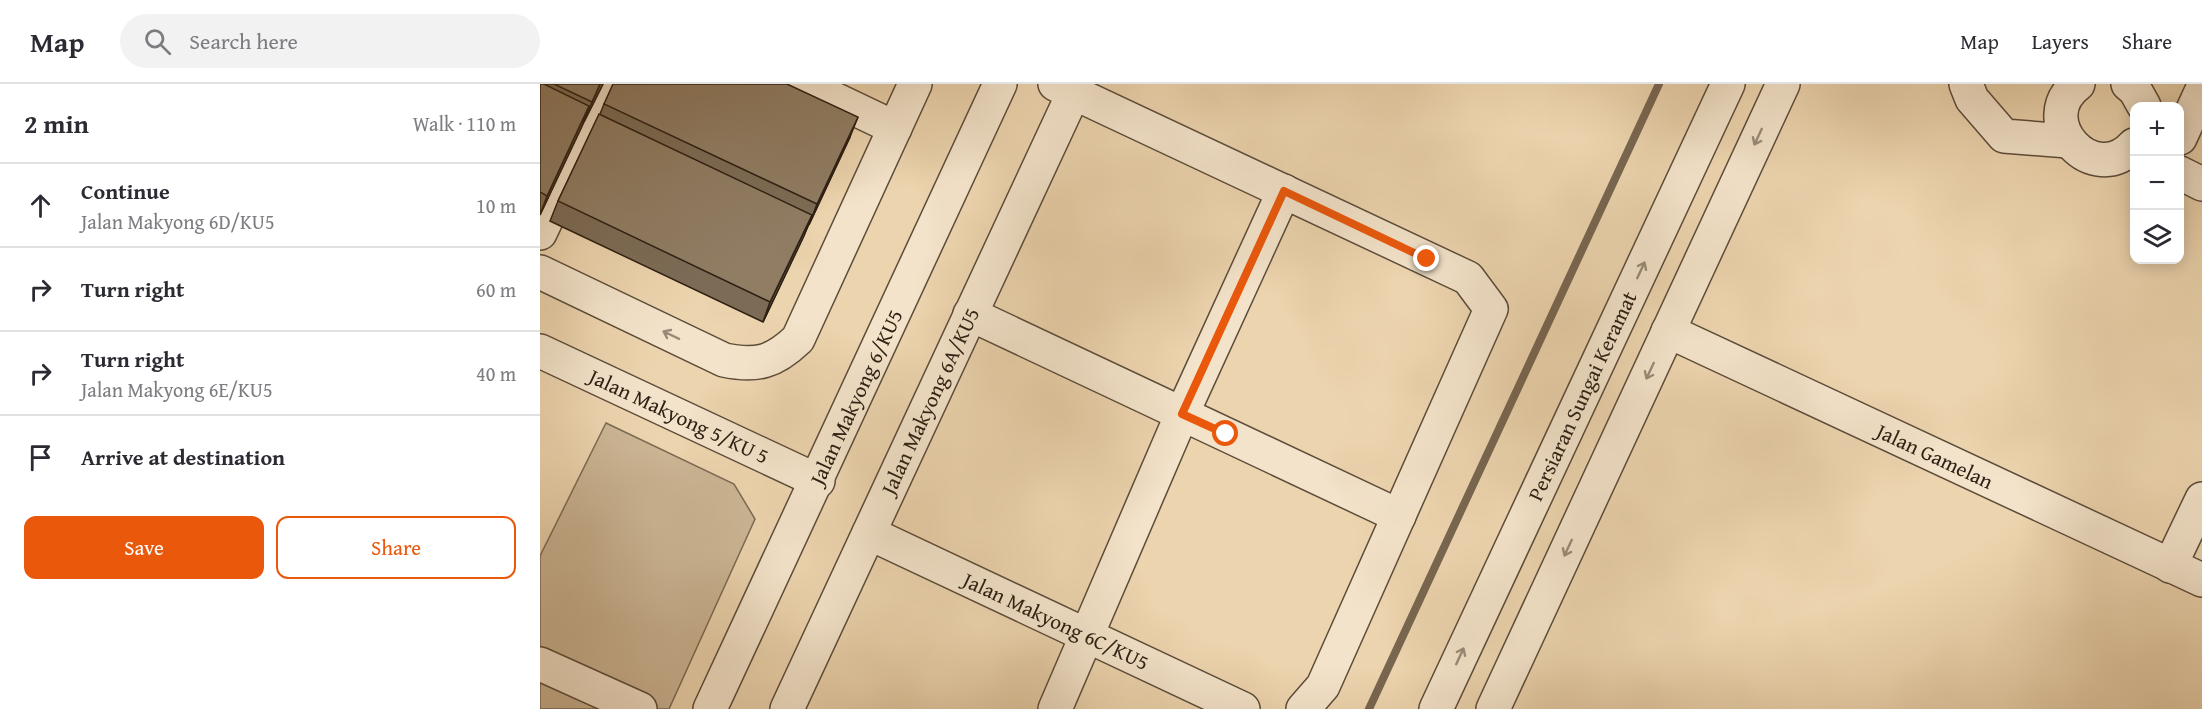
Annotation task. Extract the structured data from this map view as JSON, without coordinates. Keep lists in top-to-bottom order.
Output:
{
  "streets": {
    "street": [
      "Persiaran Sungai Keramat",
      "Jalan Makyong 6/KU5",
      "Jalan Makyong 6A/KU5",
      "Jalan Makyong 5/KU 5",
      "Jalan Gamelan",
      "Jalan Makyong 6C/KU5"
    ]
  },
  "crossings": [
    ["Jalan Makyong 6/KU5", "Jalan Makyong 5/KU 5"],
    ["Jalan Makyong 6A/KU5", "Jalan Makyong 6C/KU5"]
  ],
  "page": {
    "header": "Map",
    "search": "Search here",
    "nav": ["Map", "Layers", "Share"],
    "heading": ["2 min", "Walk · 110 m"],
    "map_buttons": ["+", "−"],
    "list": [
      ["Continue", "Jalan Makyong 6D/KU5", "10 m"],
      ["Turn right", "60 m"],
      ["Turn right", "Jalan Makyong 6E/KU5", "40 m"],
      "Arrive at destination"
    ],
    "buttons": ["Save", "Share"]
  }
}
